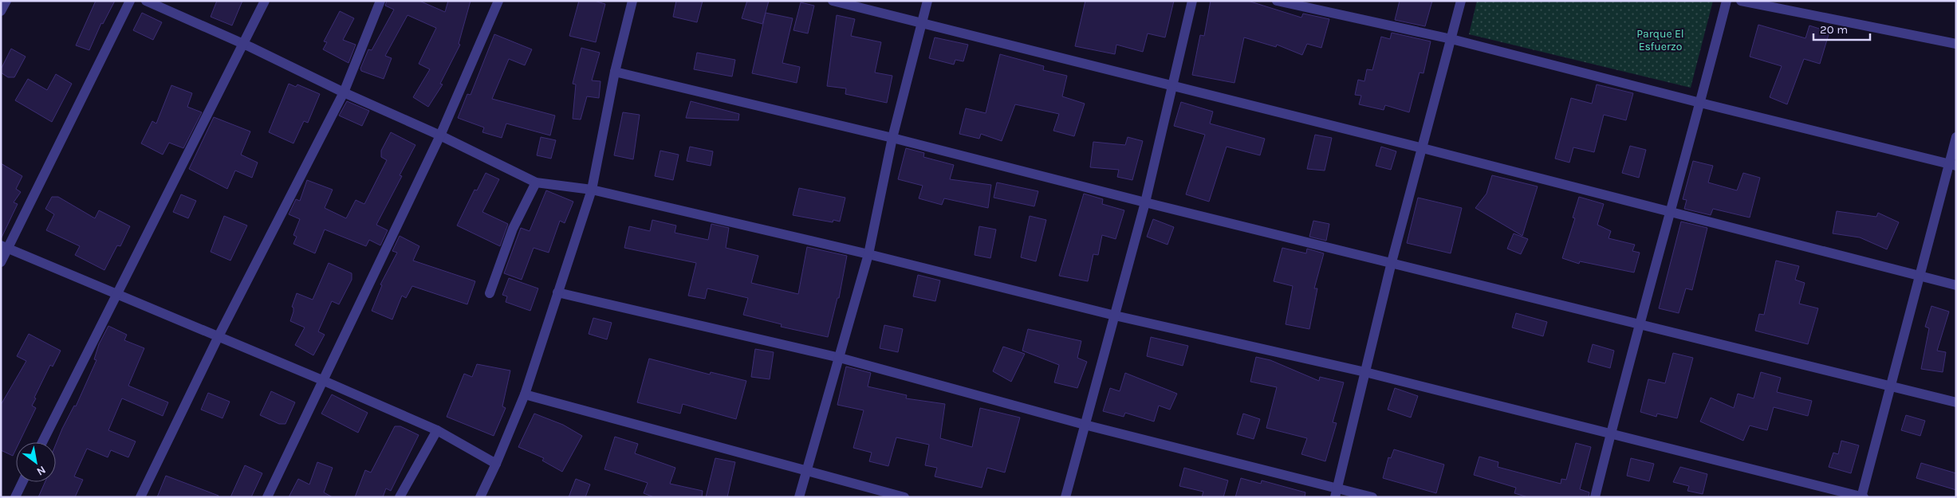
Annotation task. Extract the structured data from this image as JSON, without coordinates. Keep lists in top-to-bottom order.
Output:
{
  "parks": ["Parque El Esfuerzo"],
  "scale_bar": "20 m",
  "north": "bottom right"
}
